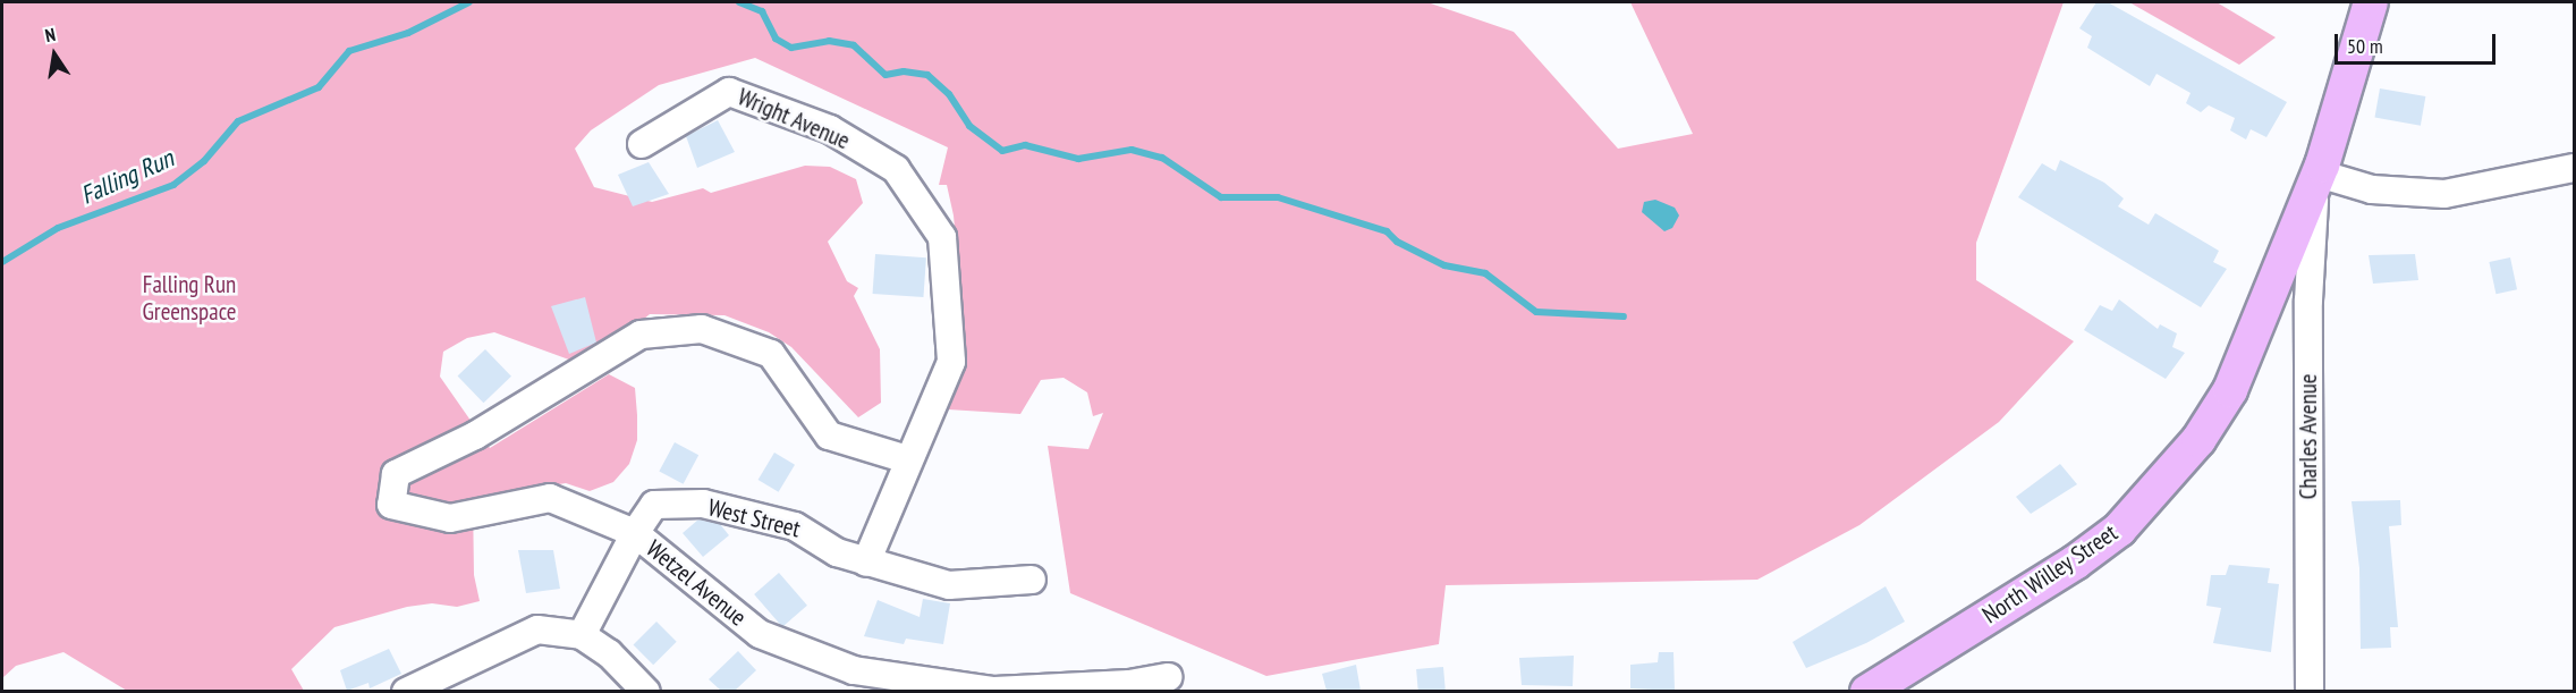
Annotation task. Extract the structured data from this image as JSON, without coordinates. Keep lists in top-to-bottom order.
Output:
{
  "streets": {
    "main road": ["North Willey Street"],
    "street": [
      "Wright Avenue",
      "Charles Avenue",
      "West Street",
      "Wetzel Avenue"
    ]
  },
  "crossings": [
    ["Wright Avenue", "West Street"],
    ["Wright Avenue", "Wetzel Avenue"],
    ["Charles Avenue", "North Willey Street"],
    ["West Street", "Wetzel Avenue"]
  ],
  "water": ["Falling Run"],
  "parks": ["Falling Run Greenspace"],
  "scale_bar": "50 m",
  "north": "top"
}
